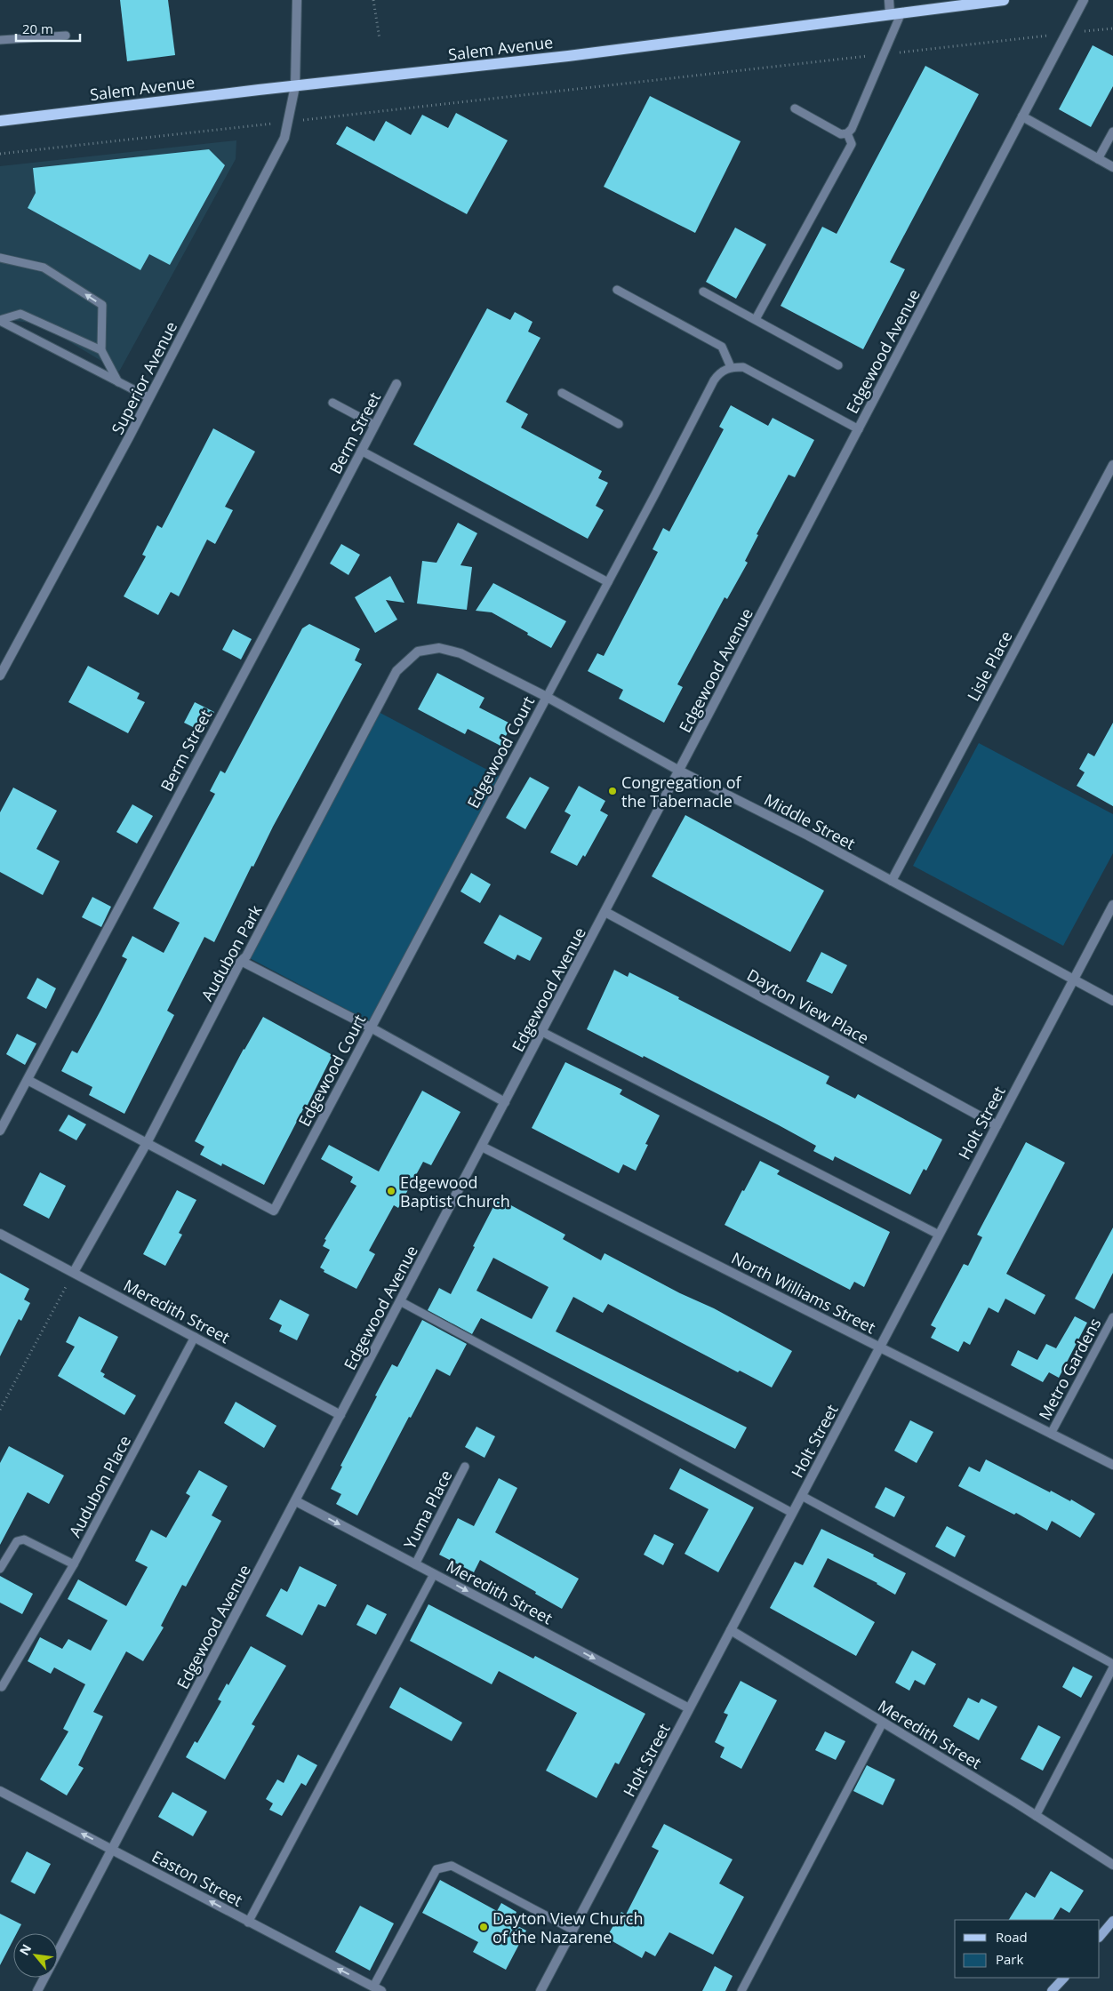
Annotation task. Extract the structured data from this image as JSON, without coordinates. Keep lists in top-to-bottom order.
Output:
{
  "streets": {
    "main road": ["Salem Avenue"],
    "street": [
      "Edgewood Avenue",
      "Superior Avenue",
      "Berm Street",
      "Lisle Place",
      "Edgewood Court",
      "Middle Street",
      "Audubon Park",
      "Dayton View Place",
      "Holt Street",
      "North Williams Street",
      "Meredith Street",
      "Easton Street"
    ],
    "lane": ["Metro Gardens", "Audubon Place", "Yuma Place"]
  },
  "crossings": [
    ["Salem Avenue", "Superior Avenue"],
    ["Edgewood Avenue", "Middle Street"],
    ["Edgewood Avenue", "Dayton View Place"],
    ["Edgewood Avenue", "North Williams Street"],
    ["Edgewood Avenue", "Meredith Street"],
    ["Edgewood Avenue", "Easton Street"],
    ["Berm Street", "Edgewood Court"],
    ["Lisle Place", "Middle Street"],
    ["Edgewood Court", "Middle Street"],
    ["Edgewood Court", "Audubon Park"],
    ["Middle Street", "Audubon Park"],
    ["Middle Street", "Holt Street"],
    ["Audubon Park", "Meredith Street"],
    ["Dayton View Place", "Holt Street"],
    ["Holt Street", "North Williams Street"],
    ["Holt Street", "Meredith Street"],
    ["North Williams Street", "Metro Gardens"],
    ["Meredith Street", "Audubon Place"],
    ["Meredith Street", "Yuma Place"]
  ],
  "one_way": ["Easton Street"],
  "places": ["Congregation of the Tabernacle", "Edgewood Baptist Church", "Dayton View Church of the Nazarene"],
  "legend": ["Road", "Park"],
  "scale_bar": "20 m",
  "north": "top left"
}
